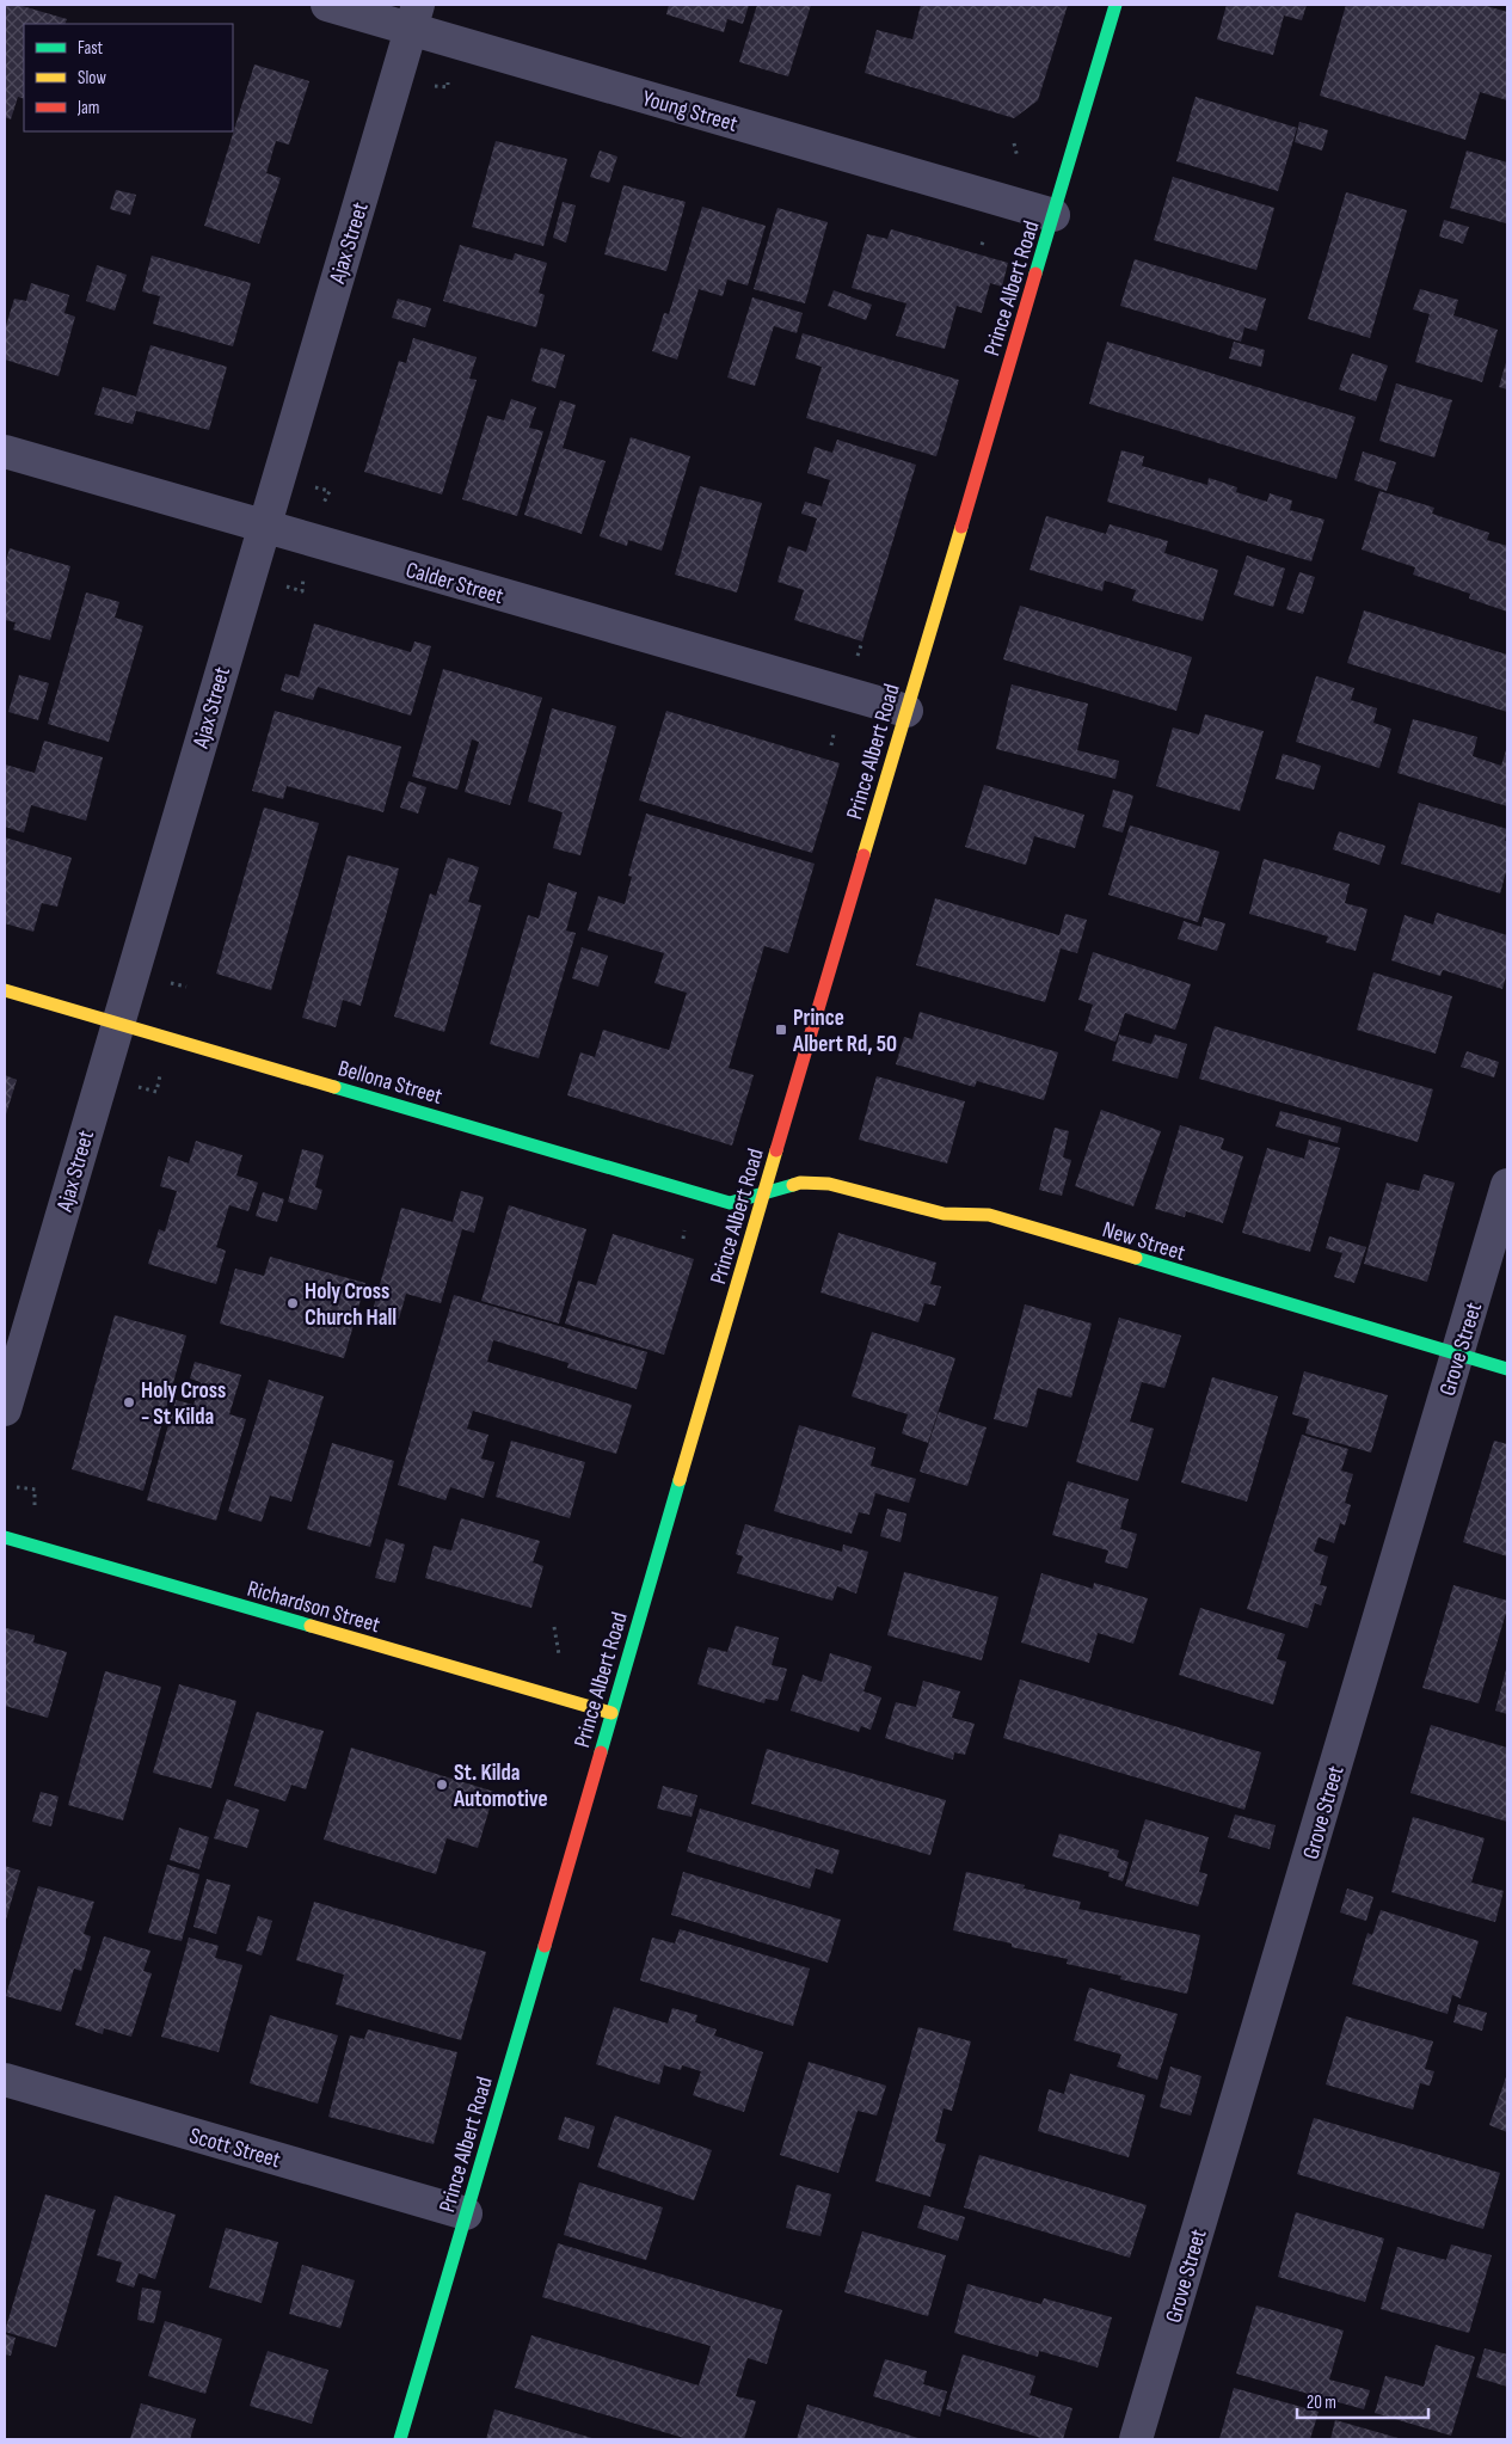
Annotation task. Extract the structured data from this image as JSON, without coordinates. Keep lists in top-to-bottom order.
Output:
{
  "streets": {
    "street": [
      "Young Street",
      "Ajax Street",
      "Prince Albert Road",
      "Calder Street",
      "Bellona Street",
      "New Street",
      "Grove Street",
      "Richardson Street",
      "Scott Street"
    ]
  },
  "crossings": [
    ["Young Street", "Ajax Street"],
    ["Young Street", "Prince Albert Road"],
    ["Ajax Street", "Calder Street"],
    ["Ajax Street", "Bellona Street"],
    ["Prince Albert Road", "Calder Street"],
    ["Prince Albert Road", "Bellona Street"],
    ["Prince Albert Road", "New Street"],
    ["Prince Albert Road", "Richardson Street"],
    ["Prince Albert Road", "Scott Street"],
    ["Bellona Street", "New Street"],
    ["New Street", "Grove Street"]
  ],
  "places": {
    "transit": ["Prince Albert Rd, 50"],
    "other": ["Holy Cross Church Hall", "Holy Cross - St Kilda", "St. Kilda Automotive"]
  },
  "legend": ["Fast", "Slow", "Jam"],
  "scale_bar": "20 m"
}
